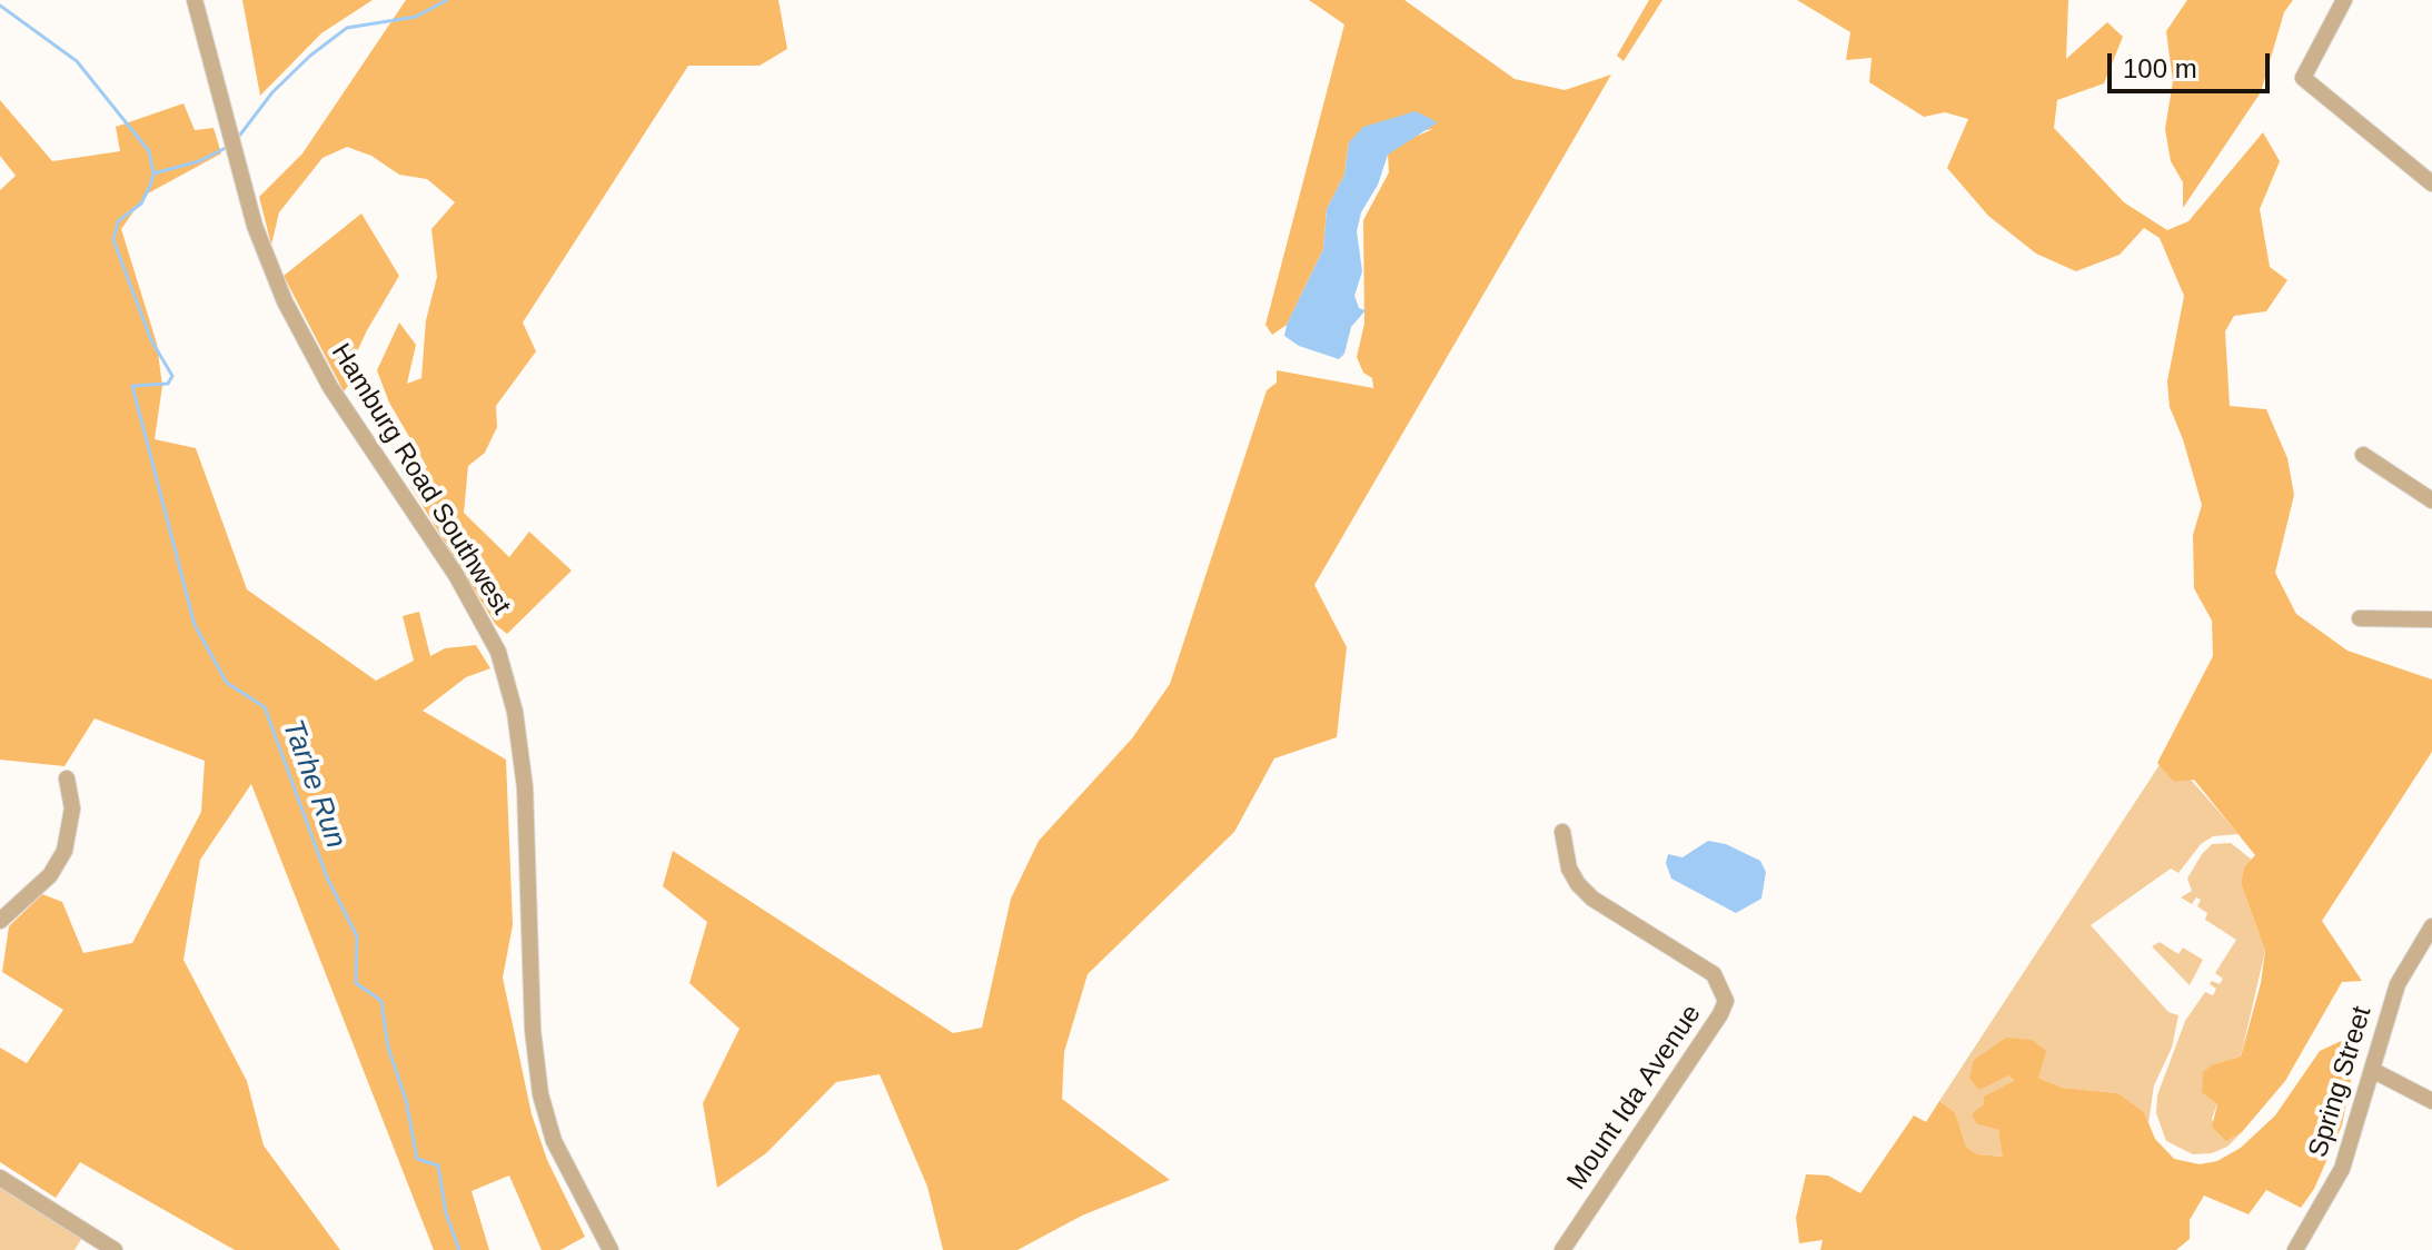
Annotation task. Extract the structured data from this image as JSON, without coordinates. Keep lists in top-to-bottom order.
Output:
{
  "streets": {
    "street": ["Hamburg Road Southwest", "Spring Street", "Mount Ida Avenue"]
  },
  "water": ["Tarhe Run"],
  "scale_bar": "100 m"
}
